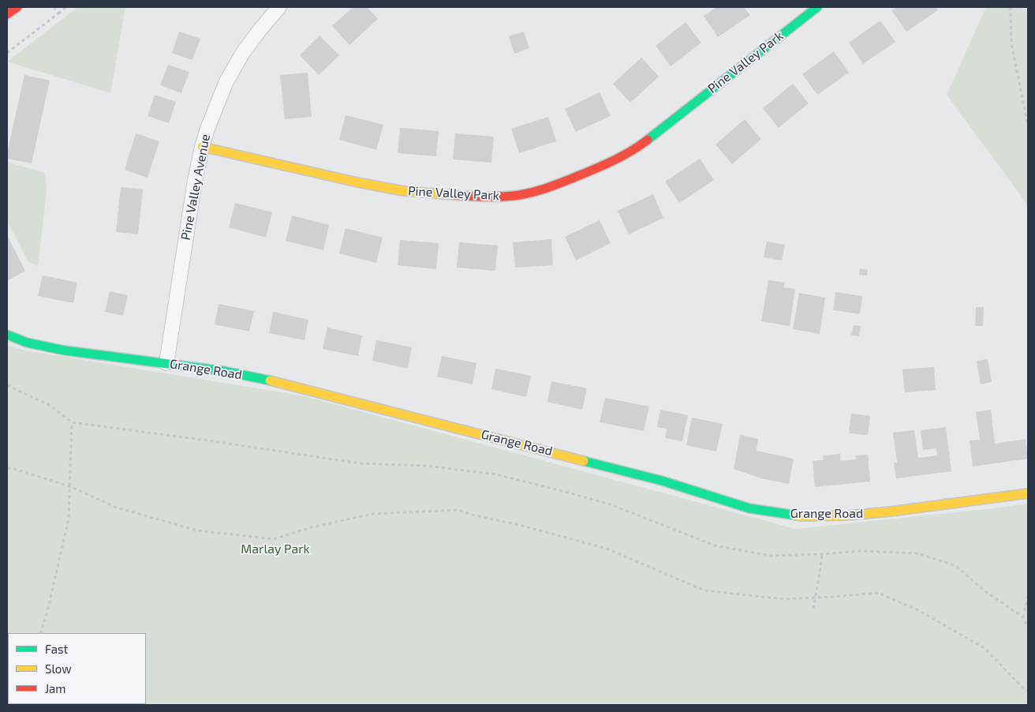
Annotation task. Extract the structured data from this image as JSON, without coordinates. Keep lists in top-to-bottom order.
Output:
{
  "streets": {
    "street": ["Pine Valley Park", "Pine Valley Avenue", "Grange Road"]
  },
  "crossings": [
    ["Pine Valley Park", "Pine Valley Avenue"],
    ["Pine Valley Avenue", "Grange Road"]
  ],
  "parks": ["Marlay Park"],
  "legend": ["Fast", "Slow", "Jam"]
}
